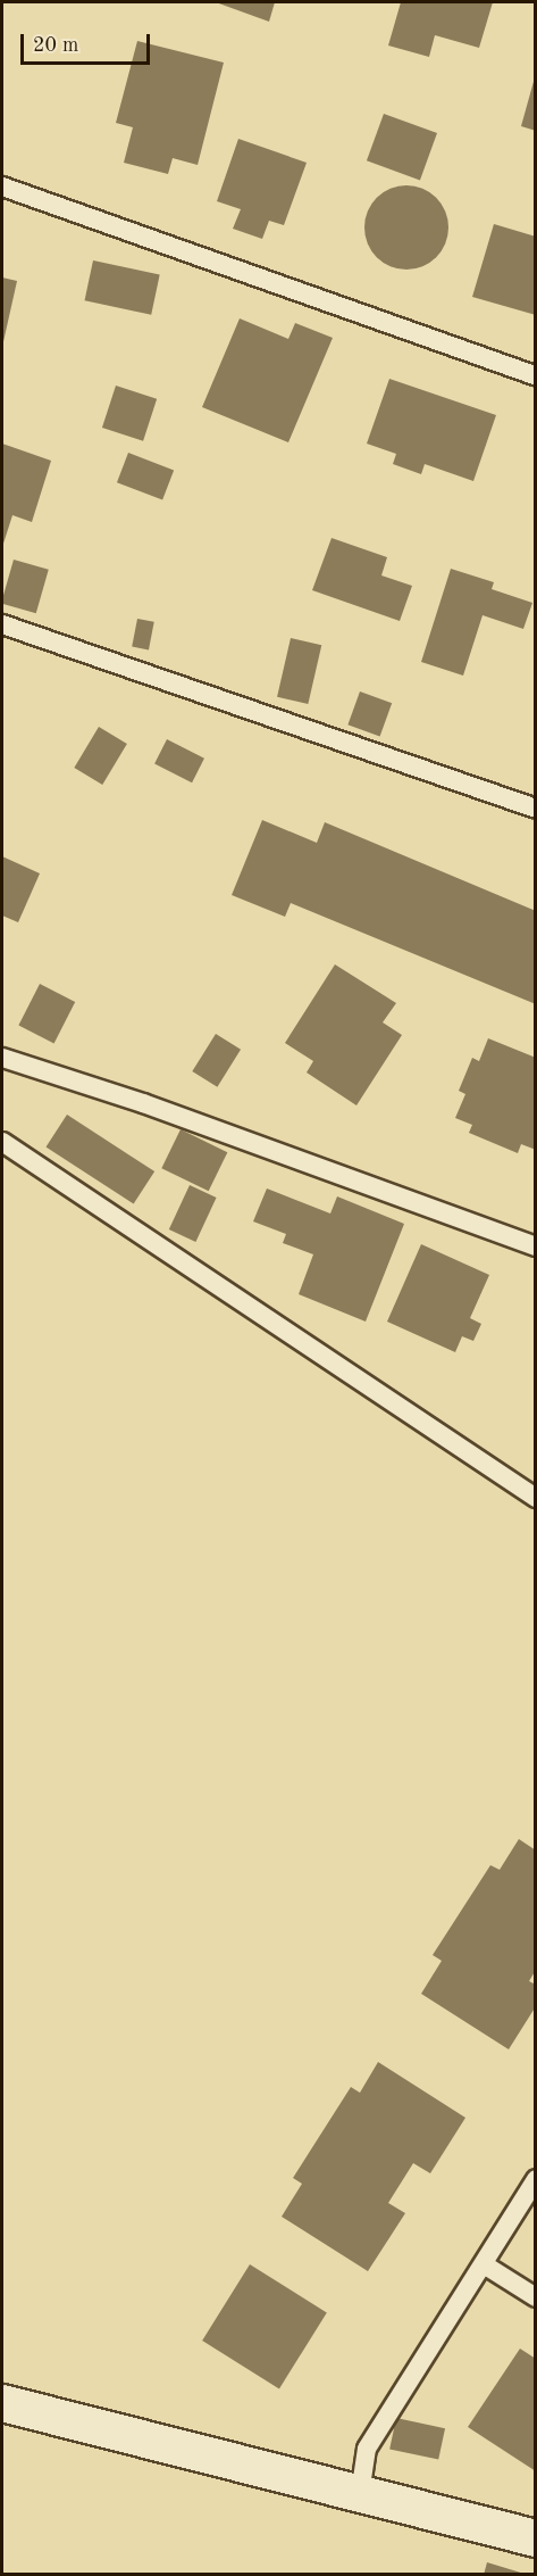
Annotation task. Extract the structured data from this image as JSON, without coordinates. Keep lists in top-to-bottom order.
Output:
{
  "scale_bar": "20 m"
}
